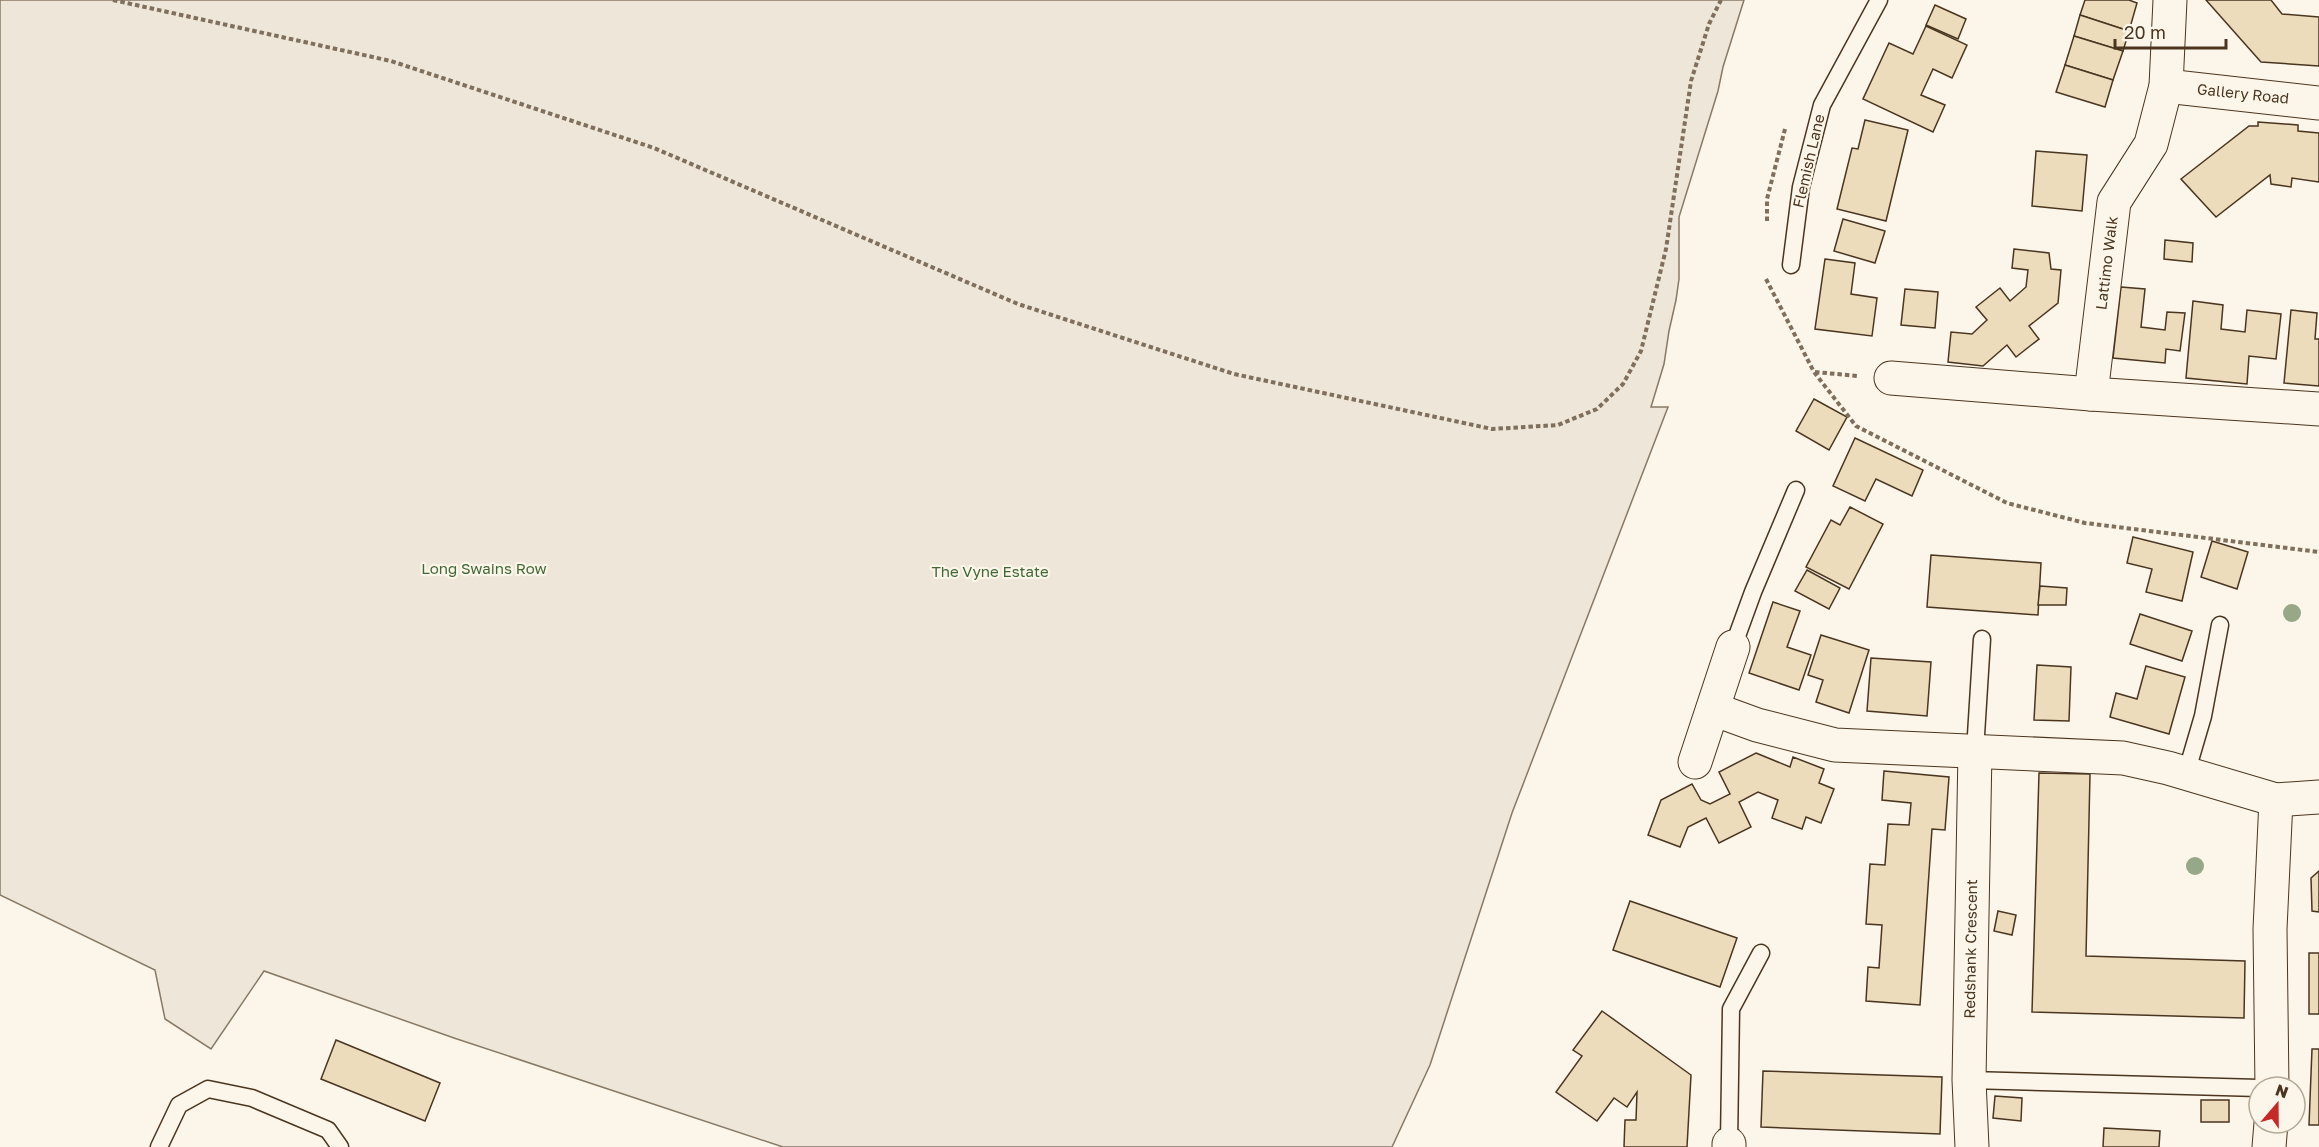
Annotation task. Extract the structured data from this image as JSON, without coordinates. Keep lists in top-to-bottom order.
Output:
{
  "streets": {
    "street": ["Gallery Road", "Lattimo Walk", "Redshank Crescent"],
    "lane": ["Flemish Lane"]
  },
  "crossings": [
    ["Gallery Road", "Lattimo Walk"]
  ],
  "parks": ["Long Swains Row", "The Vyne Estate"],
  "scale_bar": "20 m",
  "north": "top"
}
